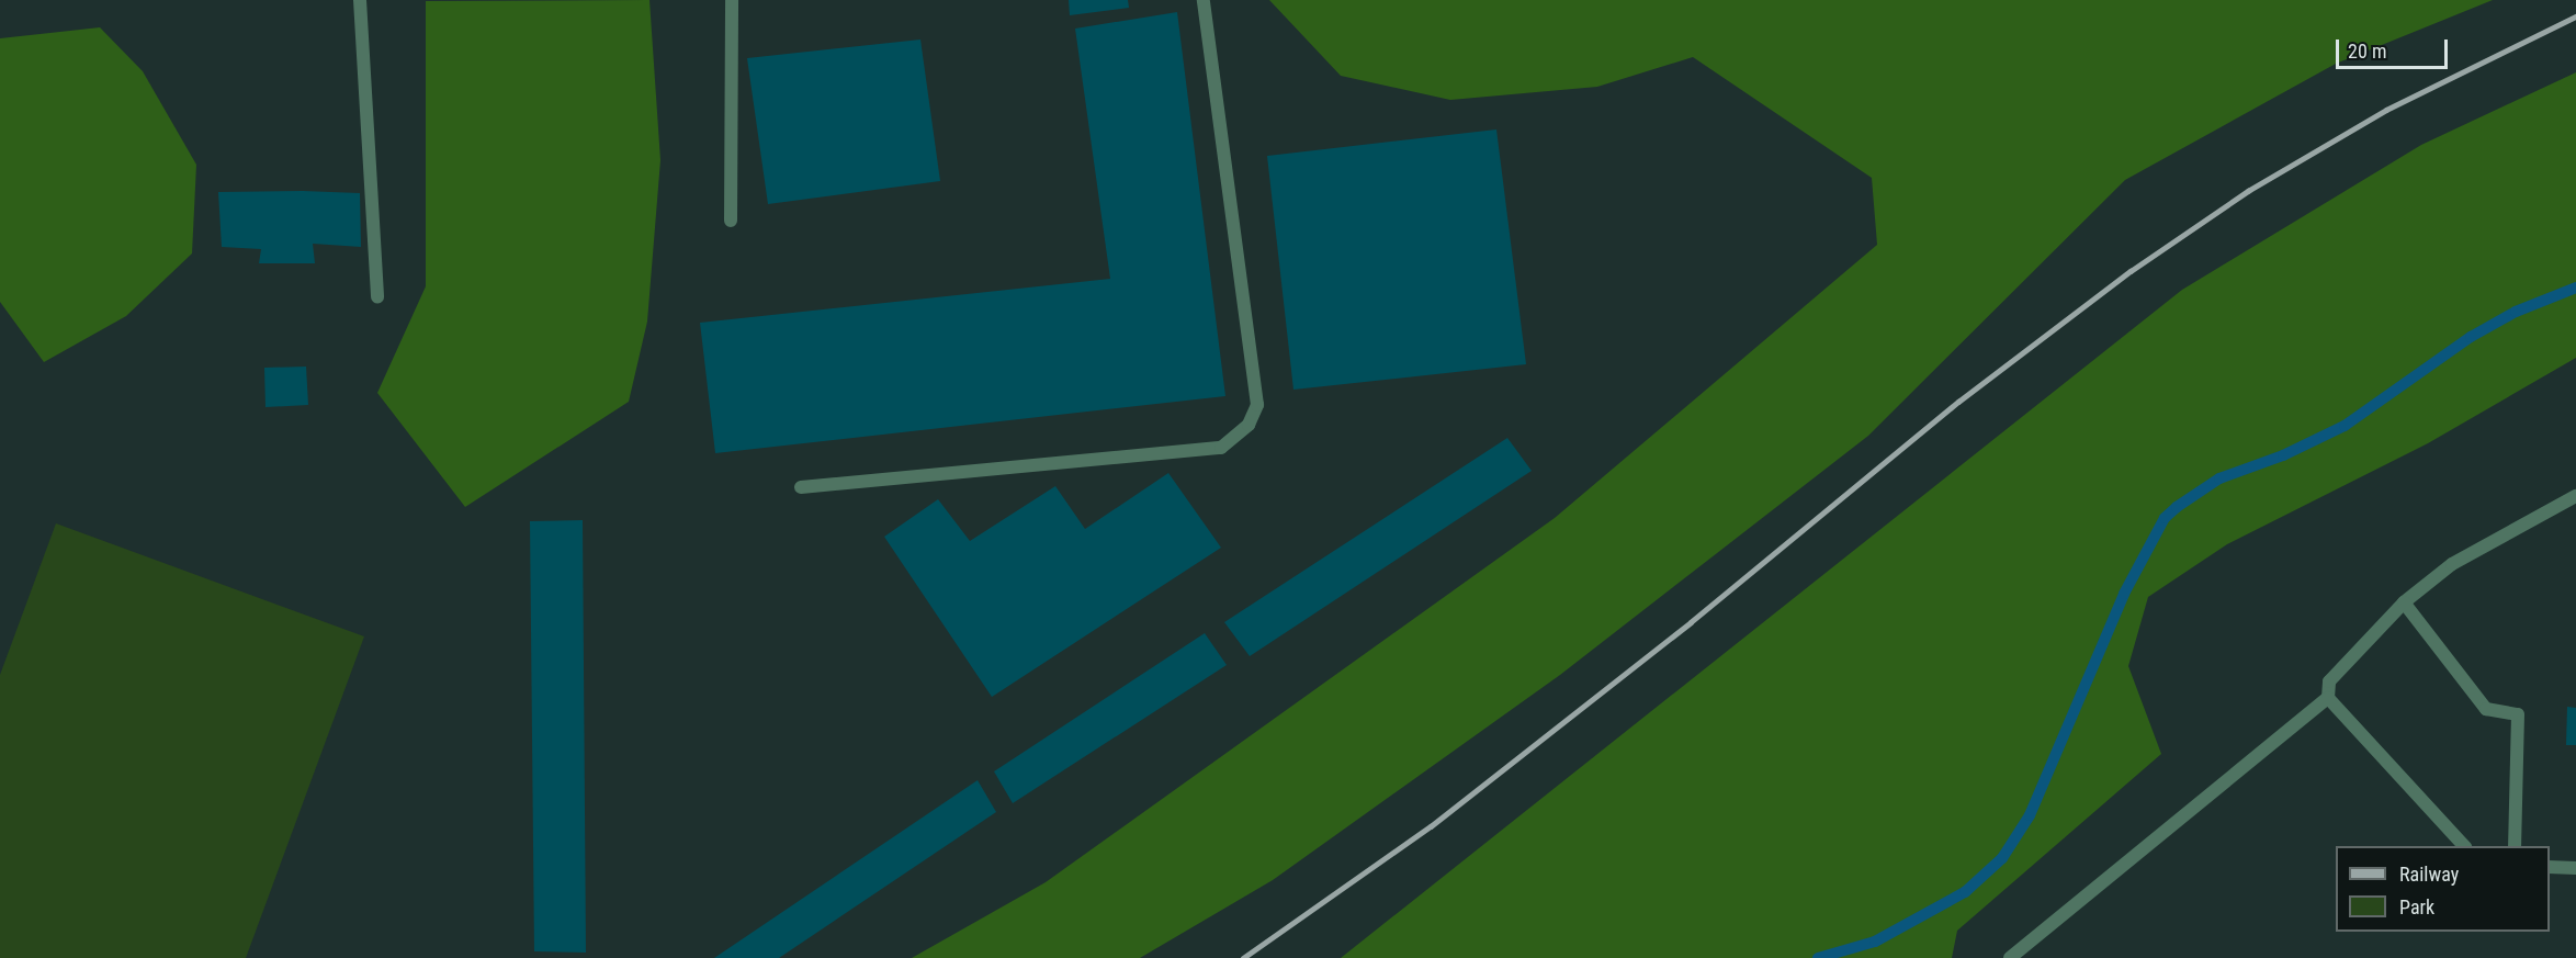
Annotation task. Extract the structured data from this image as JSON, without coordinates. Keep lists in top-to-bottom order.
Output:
{
  "legend": ["Railway", "Park"],
  "scale_bar": "20 m"
}
